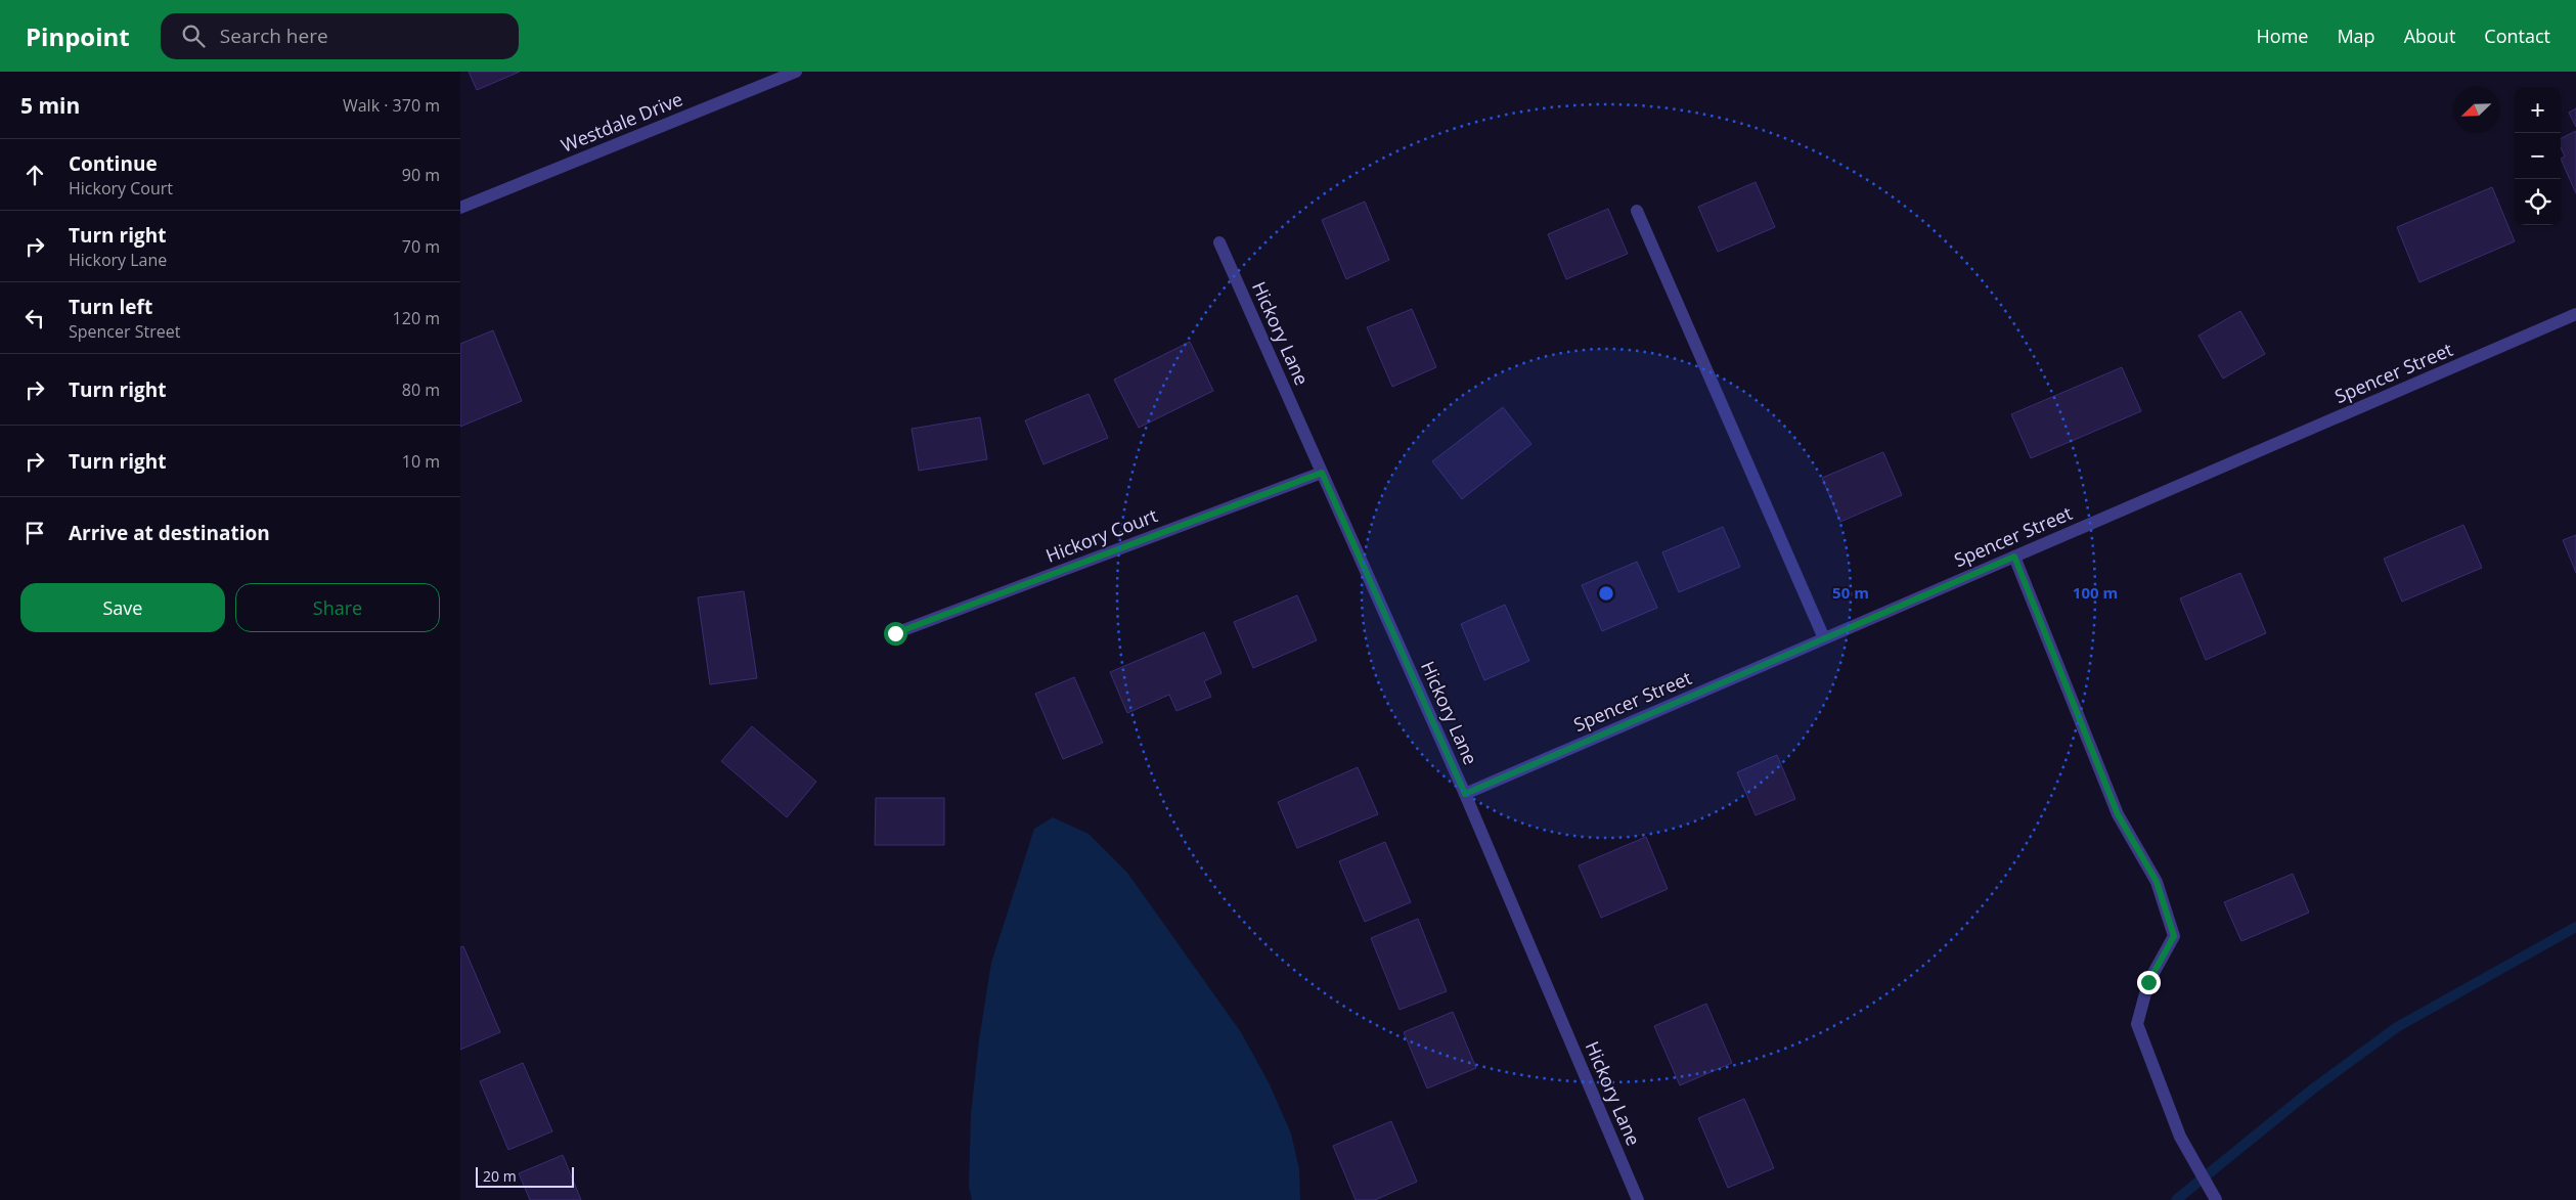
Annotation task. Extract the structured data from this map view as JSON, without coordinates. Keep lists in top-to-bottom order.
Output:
{
  "streets": {
    "street": [
      "Westdale Drive",
      "Hickory Lane",
      "Spencer Street",
      "Hickory Court"
    ]
  },
  "crossings": [
    ["Hickory Lane", "Spencer Street"],
    ["Hickory Lane", "Hickory Court"]
  ],
  "scale_bar": "20 m",
  "north": "bottom left",
  "page": {
    "header": "Pinpoint",
    "search": "Search here",
    "nav": [
      "Home",
      "Map",
      "About",
      "Contact"
    ],
    "heading": ["5 min", "Walk · 370 m"],
    "map_buttons": ["+", "−"],
    "list": [
      ["Continue", "Hickory Court", "90 m"],
      ["Turn right", "Hickory Lane", "70 m"],
      ["Turn left", "Spencer Street", "120 m"],
      ["Turn right", "80 m"],
      ["Turn right", "10 m"],
      "Arrive at destination"
    ],
    "buttons": ["Save", "Share"],
    "scale": "20 m"
  },
  "rings": ["50 m", "100 m"]
}
